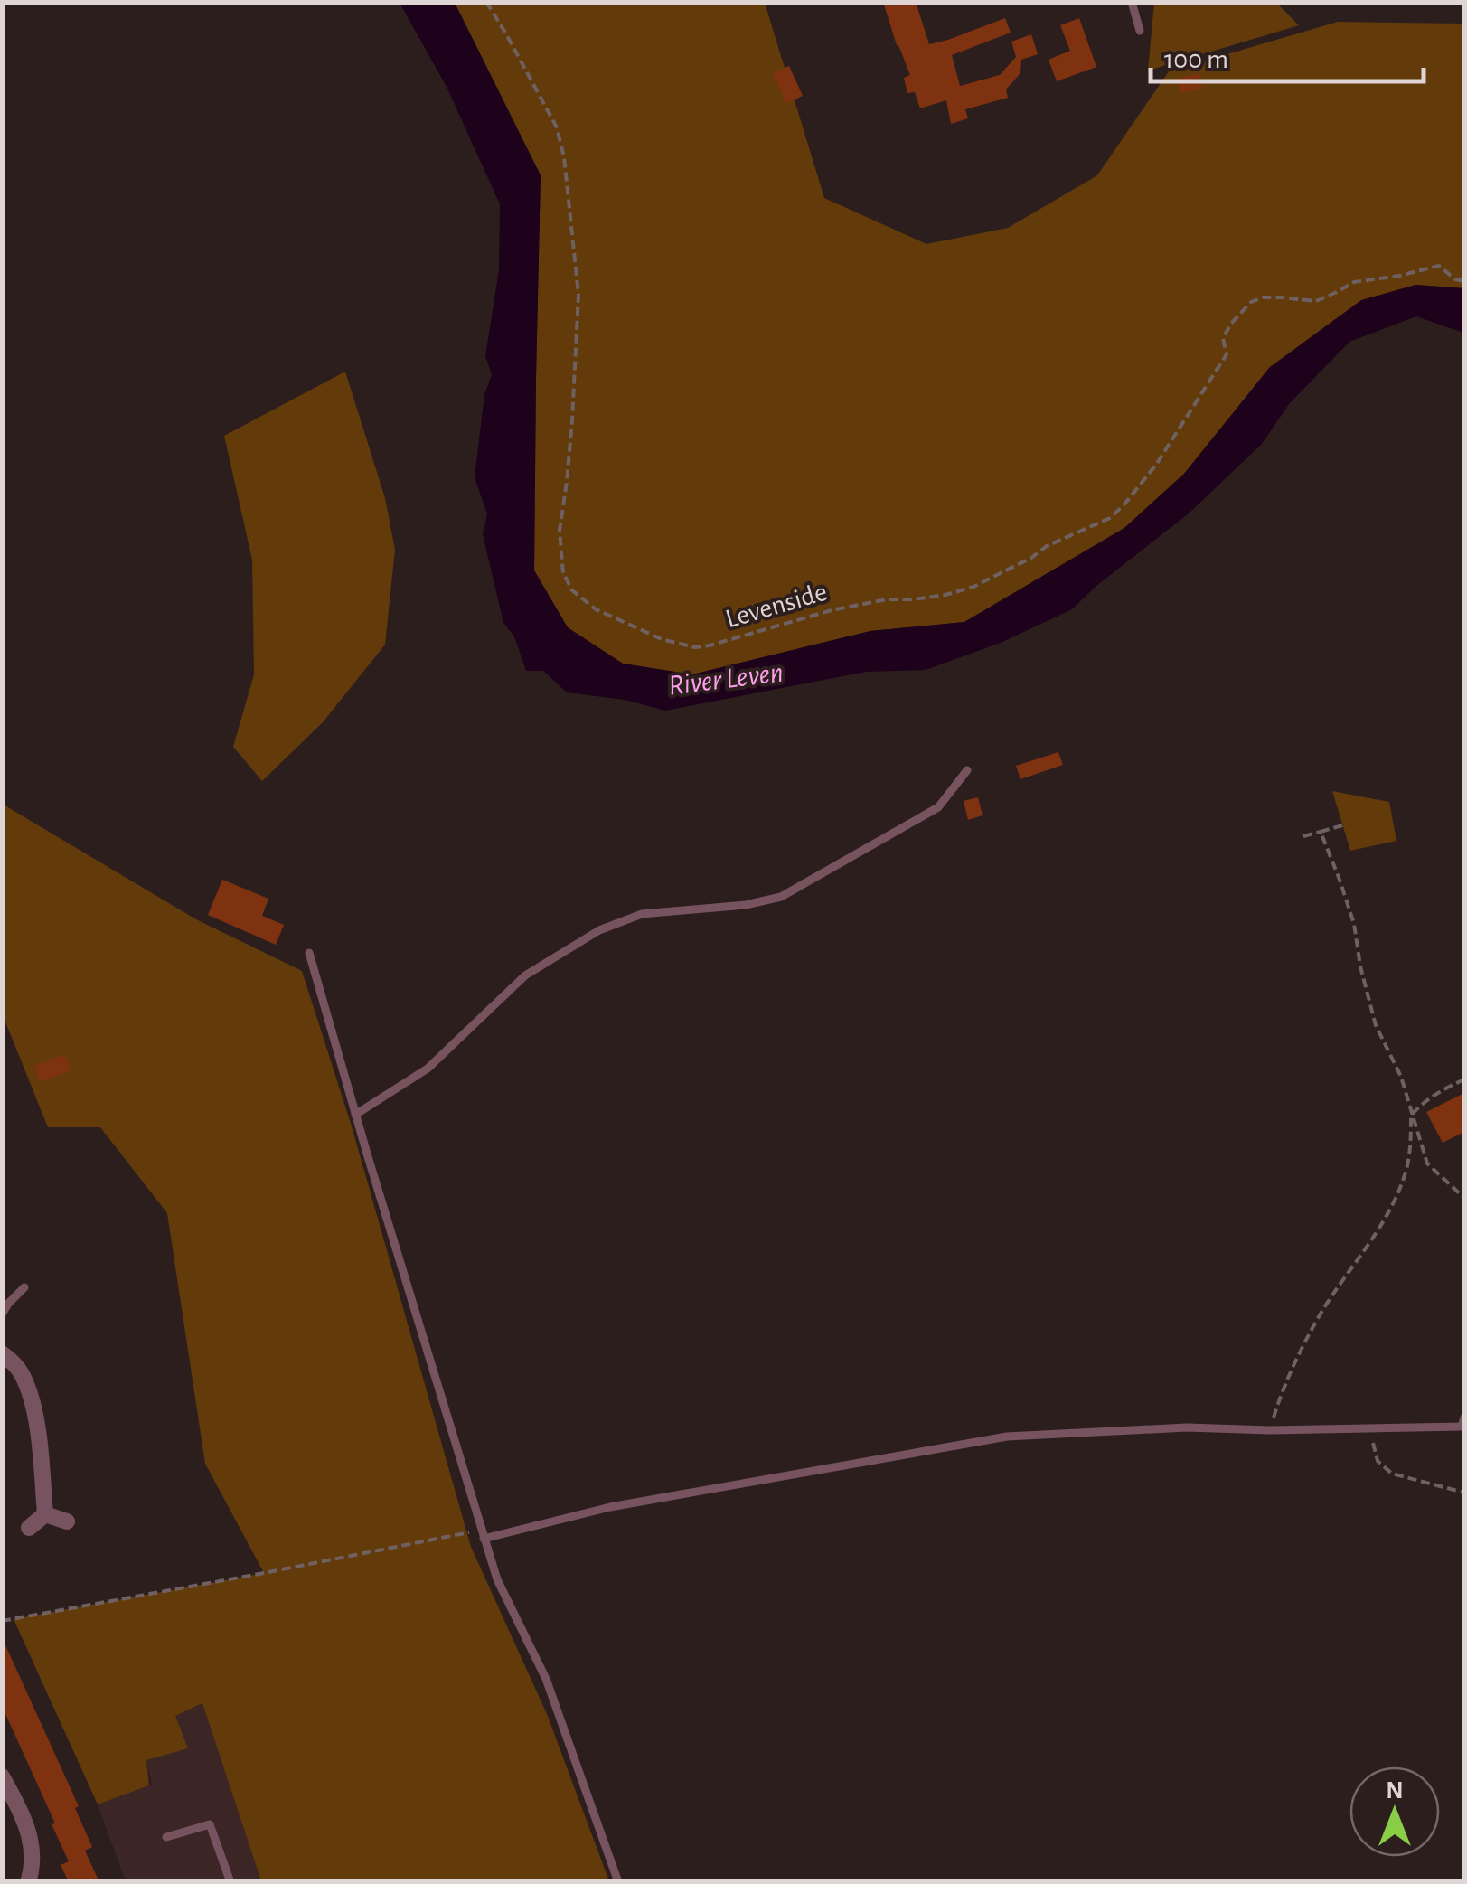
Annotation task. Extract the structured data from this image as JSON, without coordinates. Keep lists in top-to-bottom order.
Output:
{
  "streets": {
    "path": ["Levenside"]
  },
  "water": ["River Leven"],
  "scale_bar": "100 m",
  "north": "top"
}
